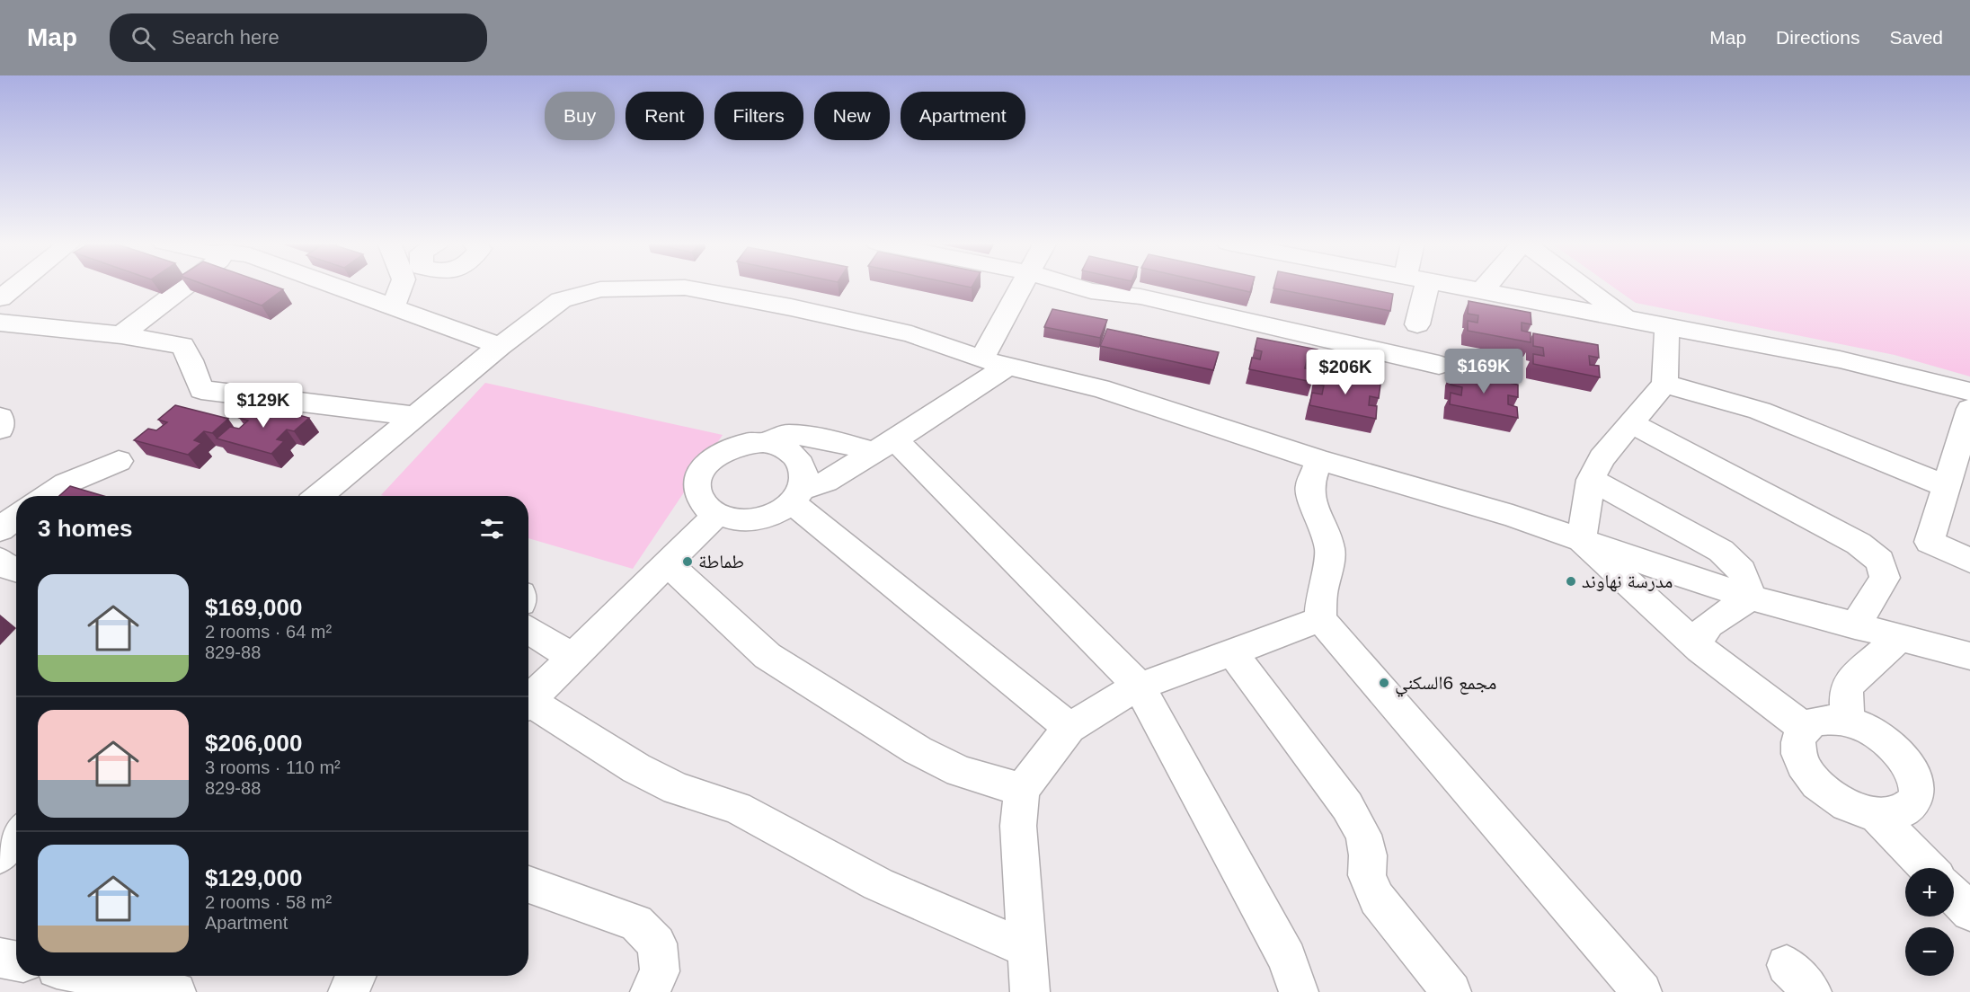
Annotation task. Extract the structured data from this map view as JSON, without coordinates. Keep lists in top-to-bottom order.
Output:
{
  "places": ["طماطة", "مدرسة نهاوند", "مجمع 6السكني"],
  "page": {
    "header": "Map",
    "search": "Search here",
    "nav": ["Map", "Directions", "Saved"],
    "chip": [
      "Buy",
      "Rent",
      "Filters",
      "New",
      "Apartment"
    ],
    "price": ["$169K", "$206K", "$129K"],
    "heading": "3 homes",
    "list": [
      {
        "name": "$169,000",
        "note": "2 rooms · 64 m² · 829-88"
      },
      {
        "name": "$206,000",
        "note": "3 rooms · 110 m² · 829-88"
      },
      {
        "name": "$129,000",
        "note": "2 rooms · 58 m² · Apartment"
      }
    ],
    "map_buttons": ["+", "−"]
  }
}
